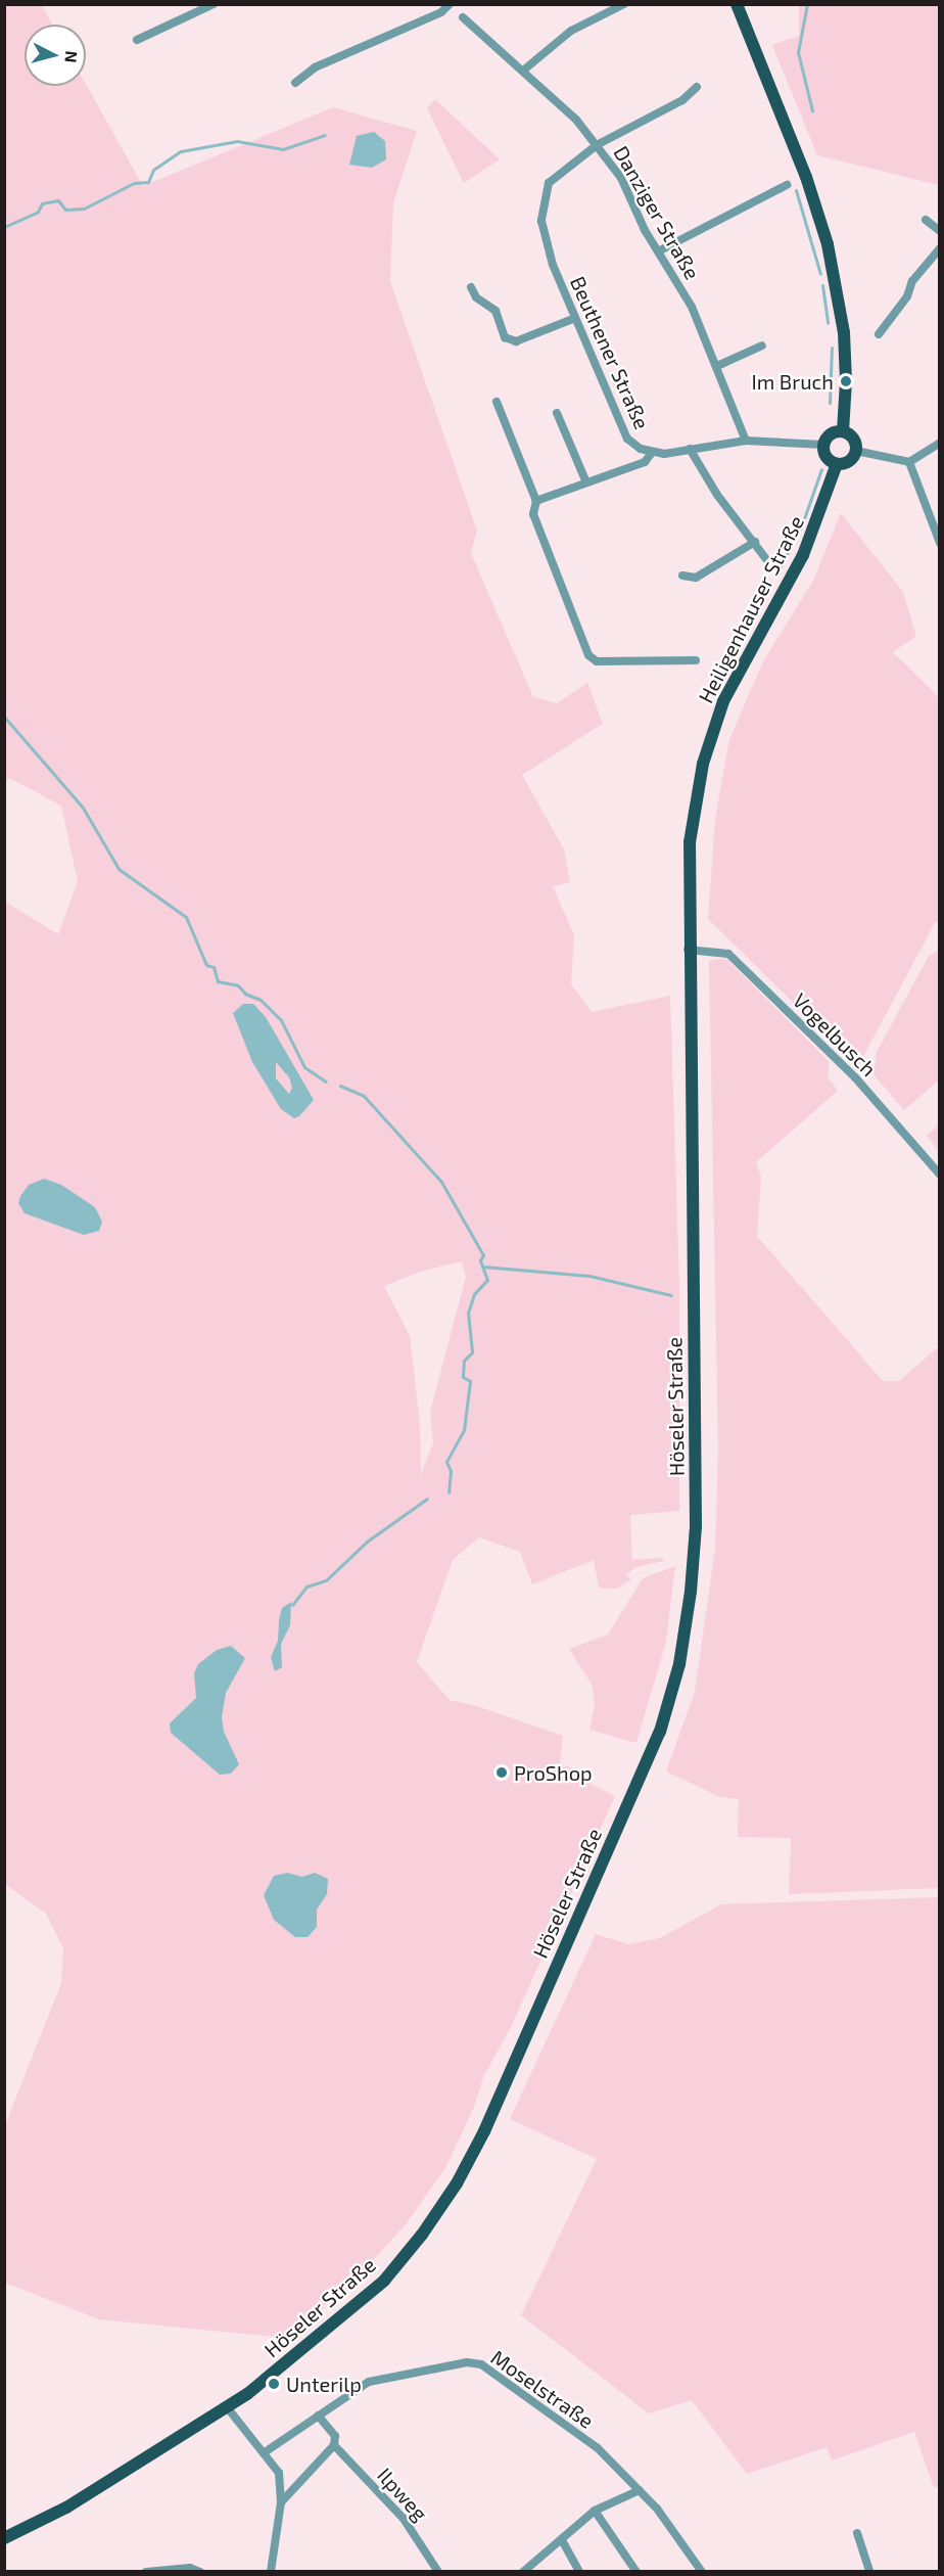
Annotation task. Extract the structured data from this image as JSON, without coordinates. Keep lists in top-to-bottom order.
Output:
{
  "streets": {
    "main road": ["Heiligenhauser Straße", "Höseler Straße"],
    "street": [
      "Danziger Straße",
      "Beuthener Straße",
      "Vogelbusch",
      "Moselstraße",
      "Ilpweg"
    ]
  },
  "crossings": [
    ["Danziger Straße", "Beuthener Straße"],
    ["Beuthener Straße", "Heiligenhauser Straße"],
    ["Heiligenhauser Straße", "Vogelbusch"],
    ["Heiligenhauser Straße", "Höseler Straße"]
  ],
  "places": ["Im Bruch", "ProShop", "Unterilp"],
  "north": "right"
}
